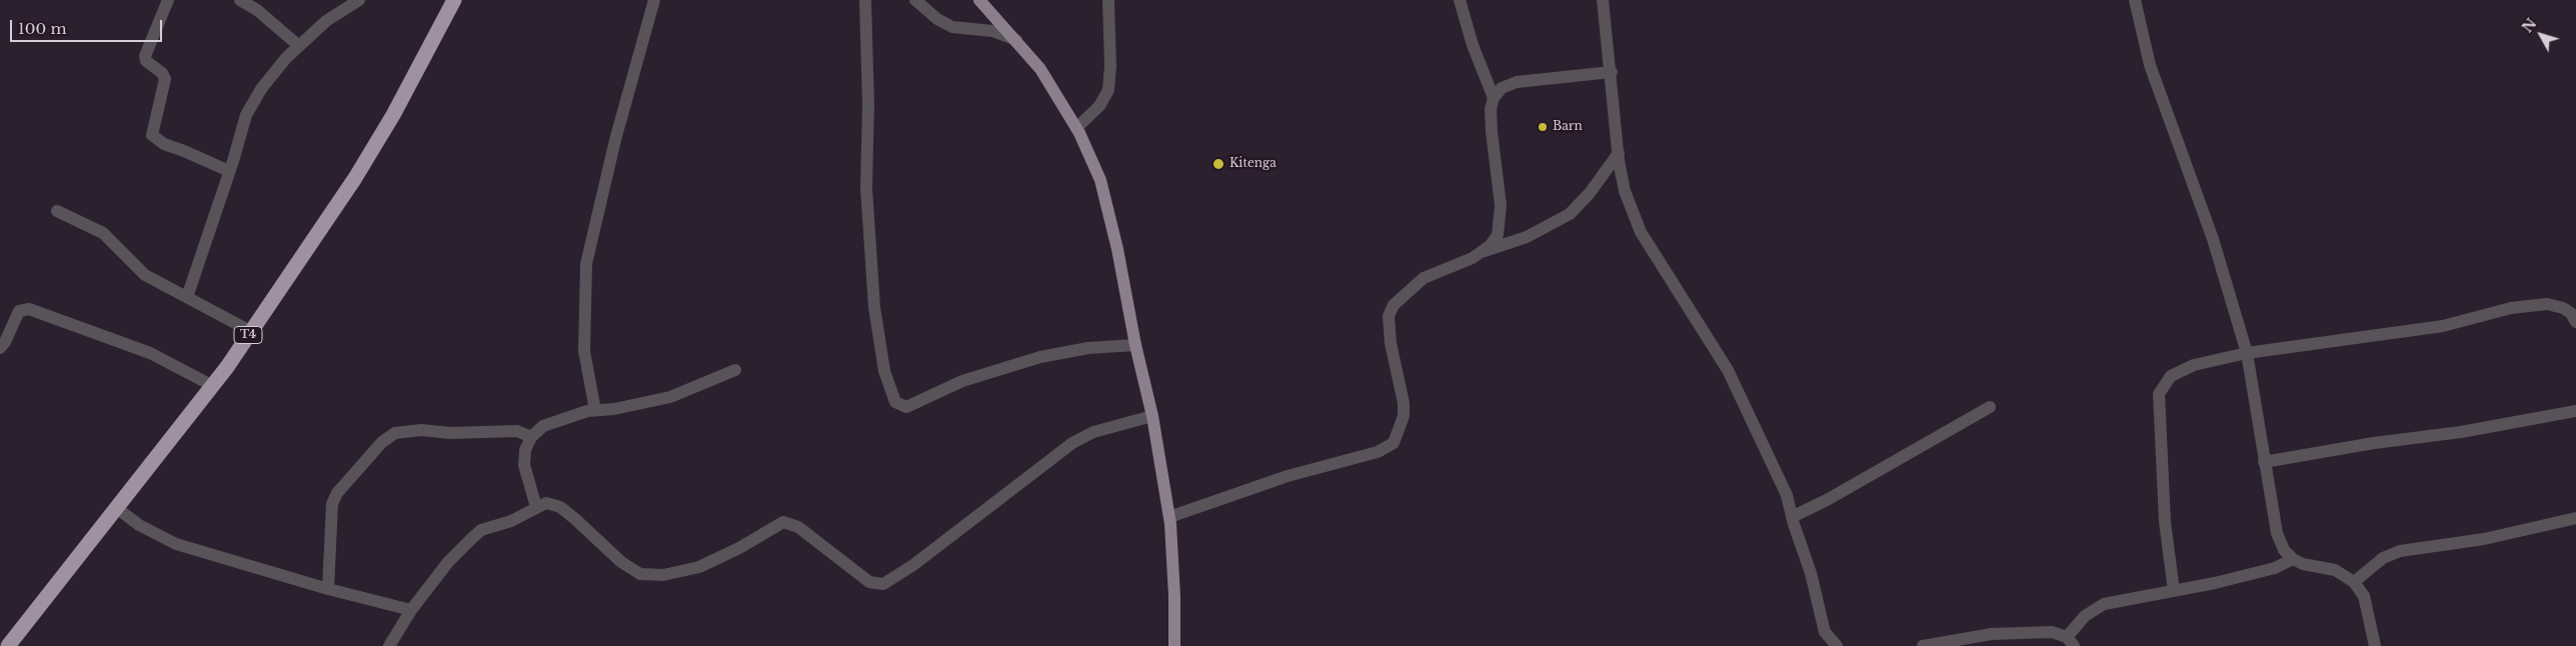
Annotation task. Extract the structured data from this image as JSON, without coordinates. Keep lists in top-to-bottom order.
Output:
{
  "streets": {
    "highway": ["T4"]
  },
  "places": ["Barn", "Kitenga"],
  "scale_bar": "100 m",
  "north": "top left"
}
